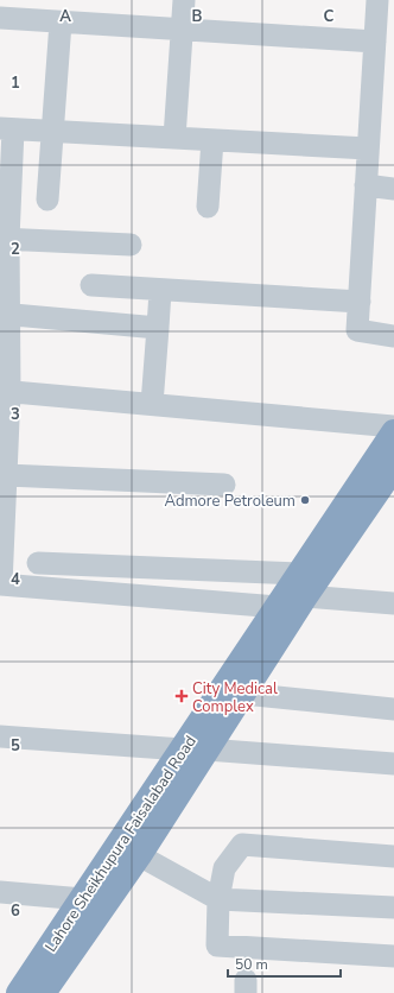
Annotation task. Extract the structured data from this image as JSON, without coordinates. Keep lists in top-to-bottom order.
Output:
{
  "streets": {
    "highway": ["Lahore Sheikhupura Faisalabad Road"]
  },
  "places": {
    "other": ["Admore Petroleum"],
    "health": ["City Medical Complex"]
  },
  "scale_bar": "50 m",
  "grid": {
    "columns": ["A", "B", "C"],
    "rows": [
      "1",
      "2",
      "3",
      "4",
      "5",
      "6"
    ]
  }
}
